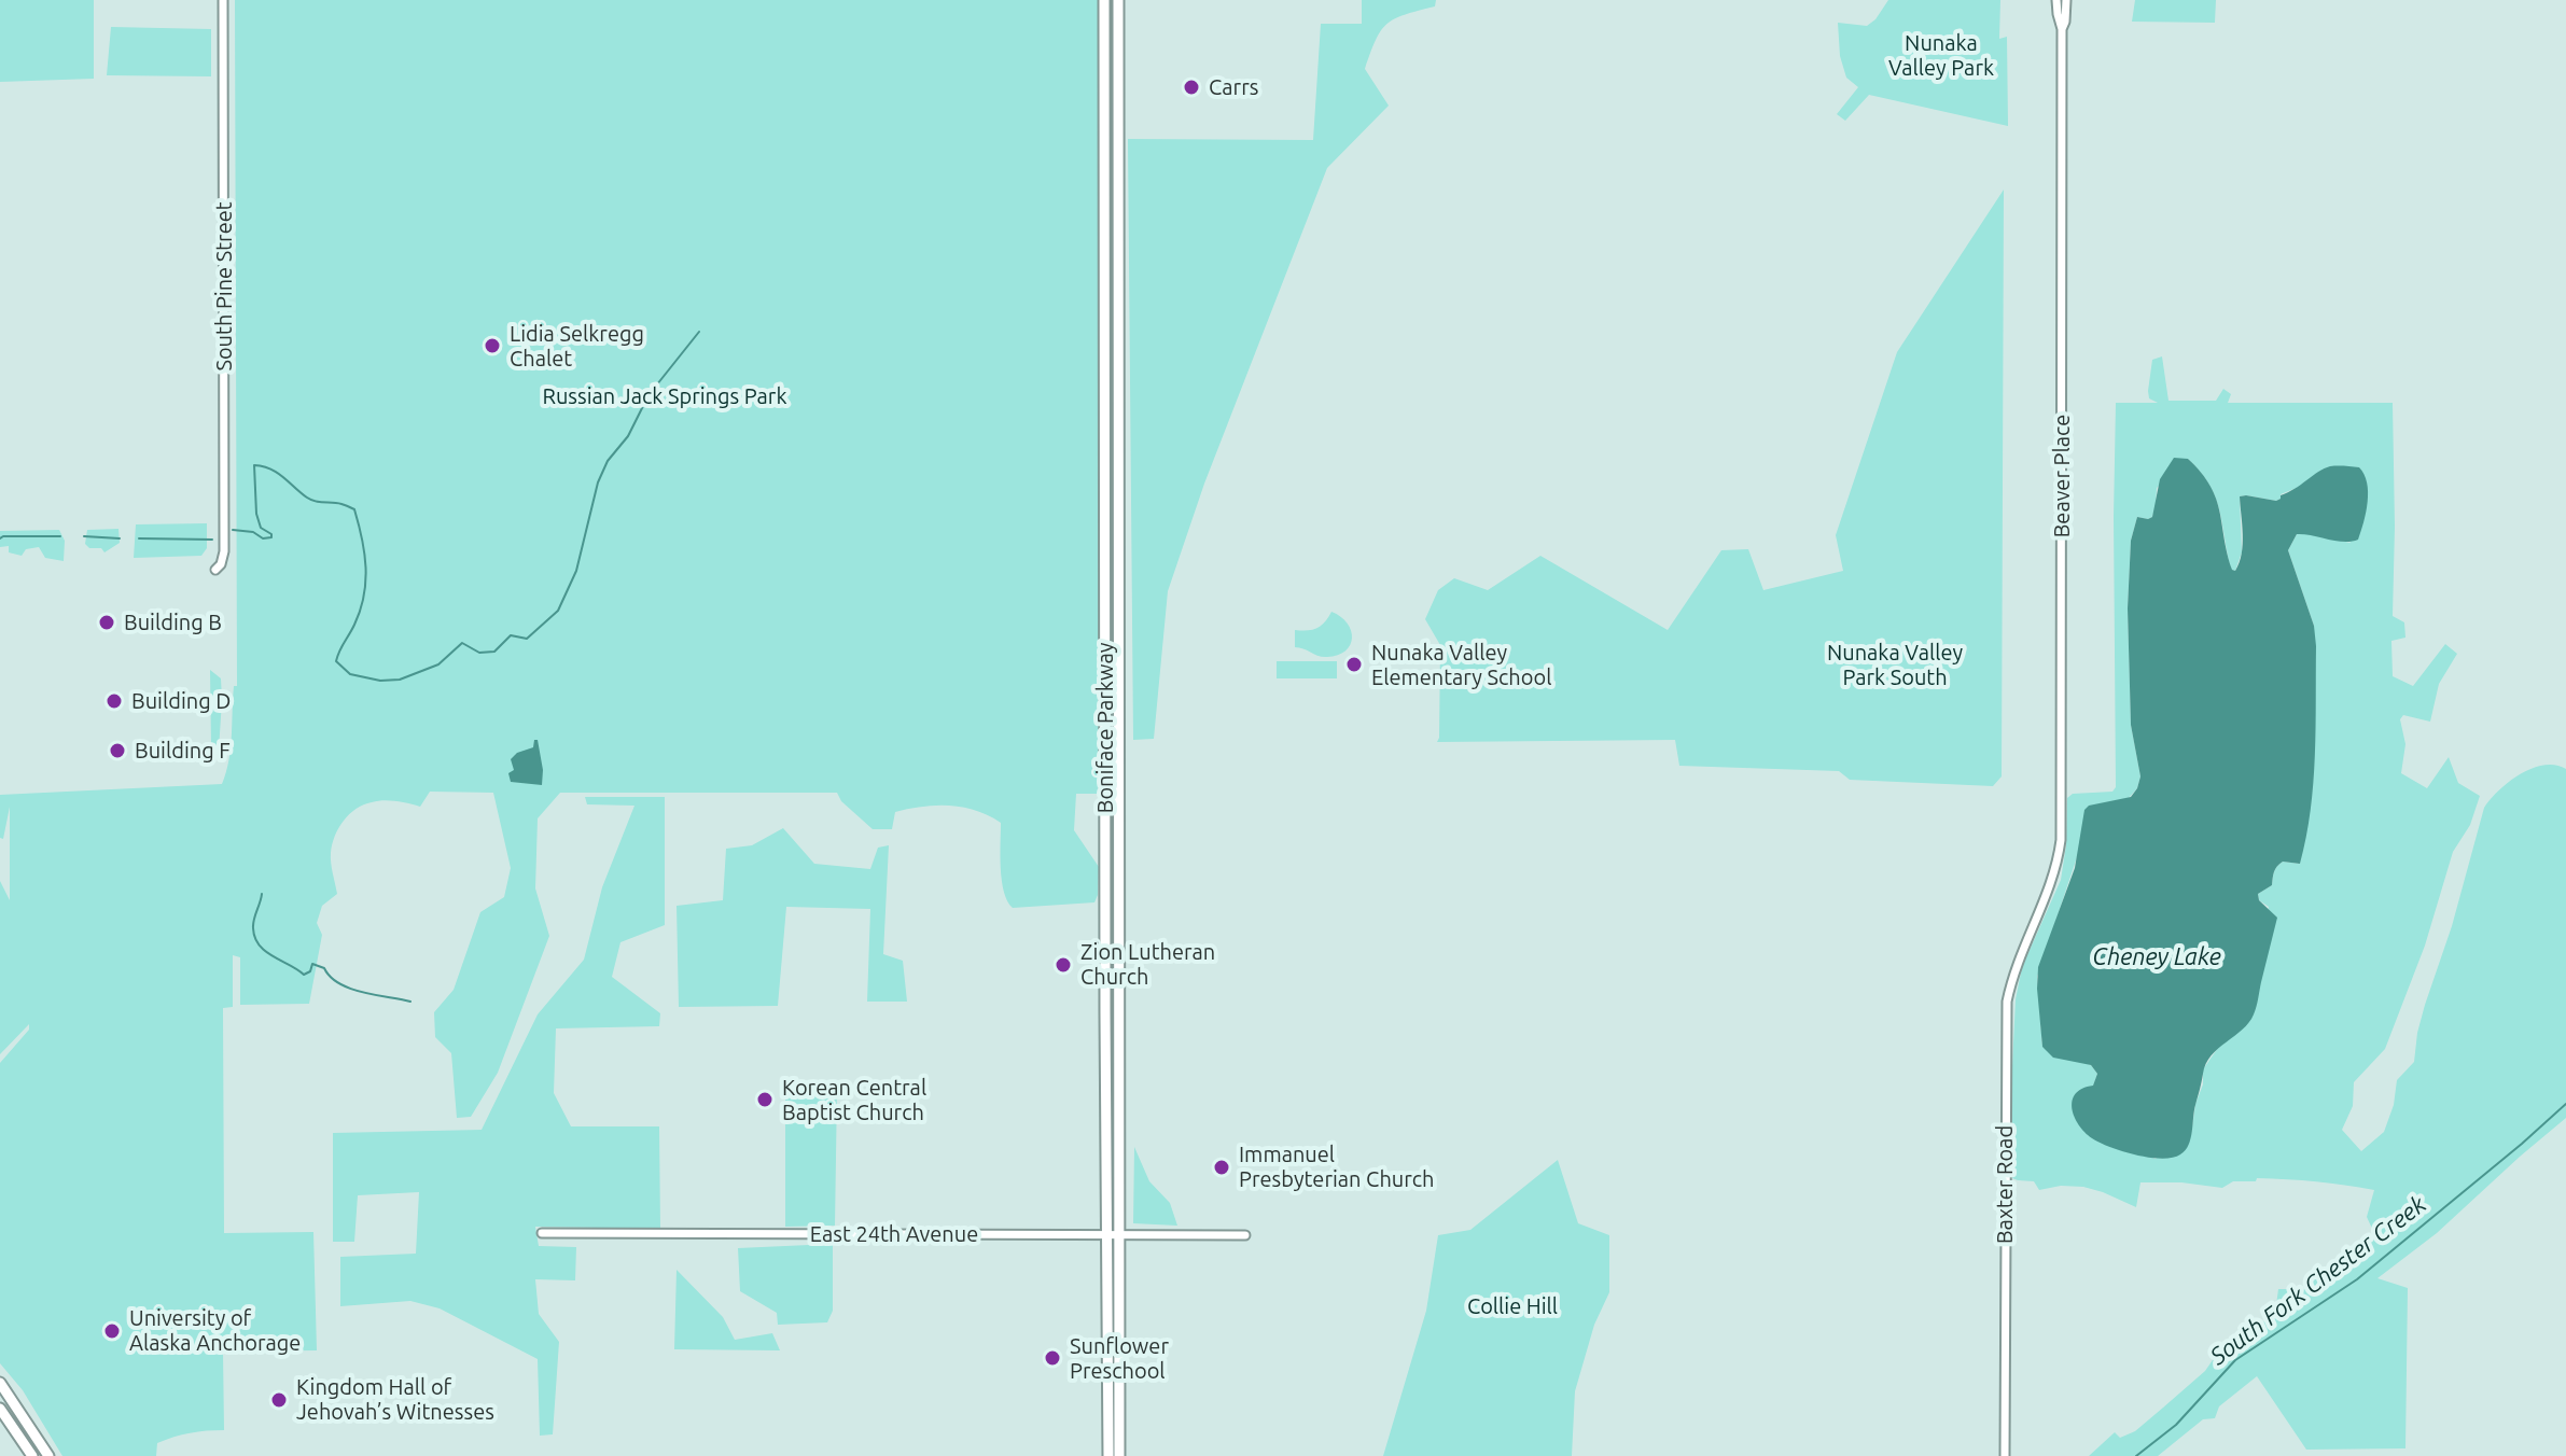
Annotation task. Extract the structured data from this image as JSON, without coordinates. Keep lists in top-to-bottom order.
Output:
{
  "streets": {
    "main road": ["Boniface Parkway"],
    "street": [
      "South Pine Street",
      "Beaver Place",
      "Baxter Road",
      "East 24th Avenue"
    ]
  },
  "crossings": [
    ["Beaver Place", "Baxter Road"],
    ["Boniface Parkway", "East 24th Avenue"]
  ],
  "water": ["Cheney Lake", "South Fork Chester Creek"],
  "parks": [
    "Nunaka Valley Park",
    "Russian Jack Springs Park",
    "Nunaka Valley Park South",
    "Collie Hill"
  ],
  "places": [
    "Carrs",
    "Lidia Selkregg Chalet",
    "Building B",
    "Nunaka Valley Elementary School",
    "Building D",
    "Building F",
    "Zion Lutheran Church",
    "Korean Central Baptist Church",
    "Immanuel Presbyterian Church",
    "University of Alaska Anchorage",
    "Sunflower Preschool",
    "Kingdom Hall of Jehovah’s Witnesses"
  ]
}
